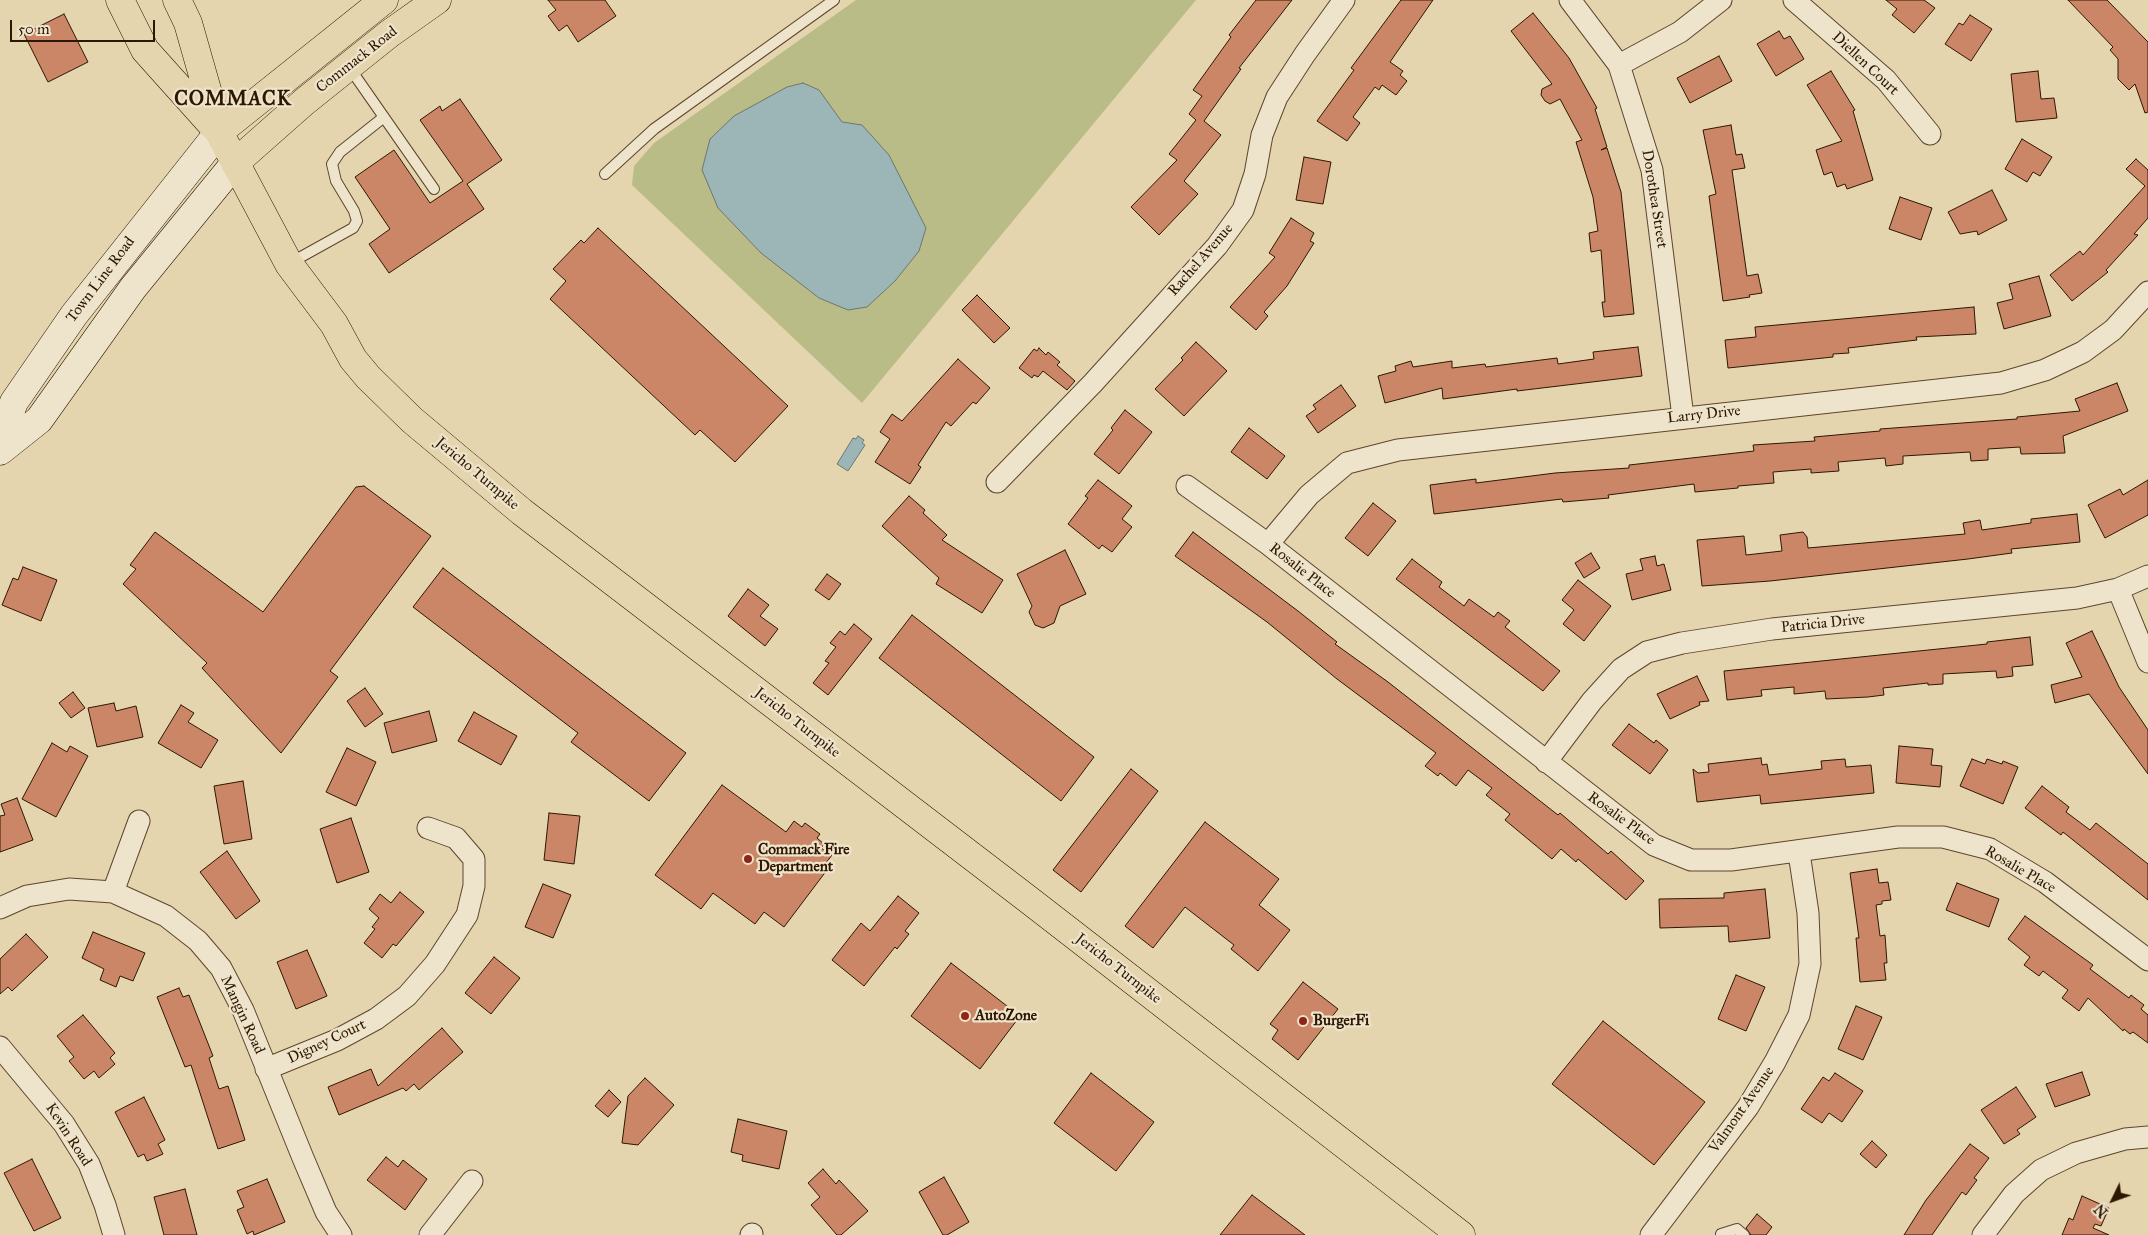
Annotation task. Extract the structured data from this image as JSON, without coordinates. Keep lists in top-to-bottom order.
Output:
{
  "streets": {
    "main road": ["Commack Road", "Town Line Road", "Jericho Turnpike"],
    "street": [
      "Diellen Court",
      "Dorothea Street",
      "Rachel Avenue",
      "Larry Drive",
      "Rosalie Place",
      "Patricia Drive",
      "Mangin Road",
      "Digney Court",
      "Valmont Avenue",
      "Kevin Road"
    ]
  },
  "crossings": [
    ["Commack Road", "Town Line Road"],
    ["Commack Road", "Jericho Turnpike"],
    ["Dorothea Street", "Larry Drive"],
    ["Town Line Road", "Jericho Turnpike"],
    ["Larry Drive", "Rosalie Place"],
    ["Rosalie Place", "Patricia Drive"],
    ["Rosalie Place", "Valmont Avenue"],
    ["Mangin Road", "Digney Court"]
  ],
  "districts": ["COMMACK"],
  "places": ["Commack Fire Department", "AutoZone", "BurgerFi"],
  "scale_bar": "50 m",
  "north": "bottom left"
}
